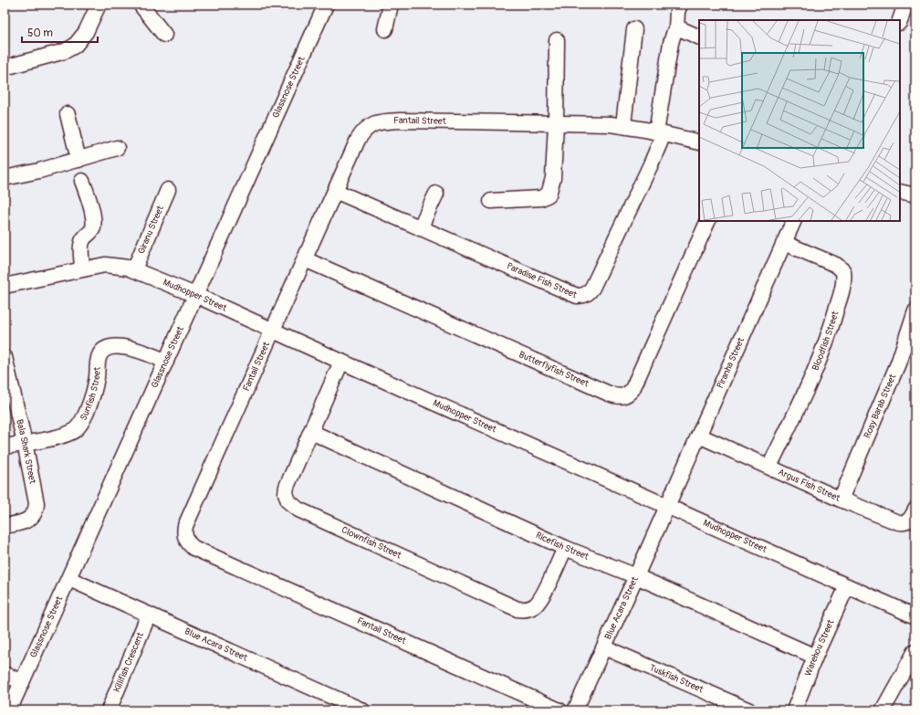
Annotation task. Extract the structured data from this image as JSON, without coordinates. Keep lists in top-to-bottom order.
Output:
{
  "streets": {
    "street": [
      "Glassnose Street",
      "Fantail Street",
      "Giranu Street",
      "Paradise Fish Street",
      "Mudhopper Street",
      "Bloodfish Street",
      "Piranha Street",
      "Butterflyfish Street",
      "Sunfish Street",
      "Rosy Barab Street",
      "Bala Shark Street",
      "Argus Fish Street",
      "Clownfish Street",
      "Ricefish Street",
      "Blue Acara Street",
      "Warehou Street",
      "Killifish Crescent",
      "Tuskfish Street"
    ]
  },
  "crossings": [
    ["Glassnose Street", "Mudhopper Street"],
    ["Glassnose Street", "Sunfish Street"],
    ["Glassnose Street", "Blue Acara Street"],
    ["Fantail Street", "Paradise Fish Street"],
    ["Fantail Street", "Mudhopper Street"],
    ["Fantail Street", "Butterflyfish Street"],
    ["Giranu Street", "Mudhopper Street"],
    ["Mudhopper Street", "Piranha Street"],
    ["Mudhopper Street", "Clownfish Street"],
    ["Mudhopper Street", "Blue Acara Street"],
    ["Mudhopper Street", "Warehou Street"],
    ["Bloodfish Street", "Piranha Street"],
    ["Bloodfish Street", "Argus Fish Street"],
    ["Piranha Street", "Argus Fish Street"],
    ["Piranha Street", "Blue Acara Street"],
    ["Sunfish Street", "Bala Shark Street"],
    ["Rosy Barab Street", "Argus Fish Street"],
    ["Clownfish Street", "Ricefish Street"],
    ["Ricefish Street", "Blue Acara Street"],
    ["Ricefish Street", "Warehou Street"],
    ["Blue Acara Street", "Killifish Crescent"],
    ["Blue Acara Street", "Tuskfish Street"]
  ],
  "scale_bar": "50 m"
}
